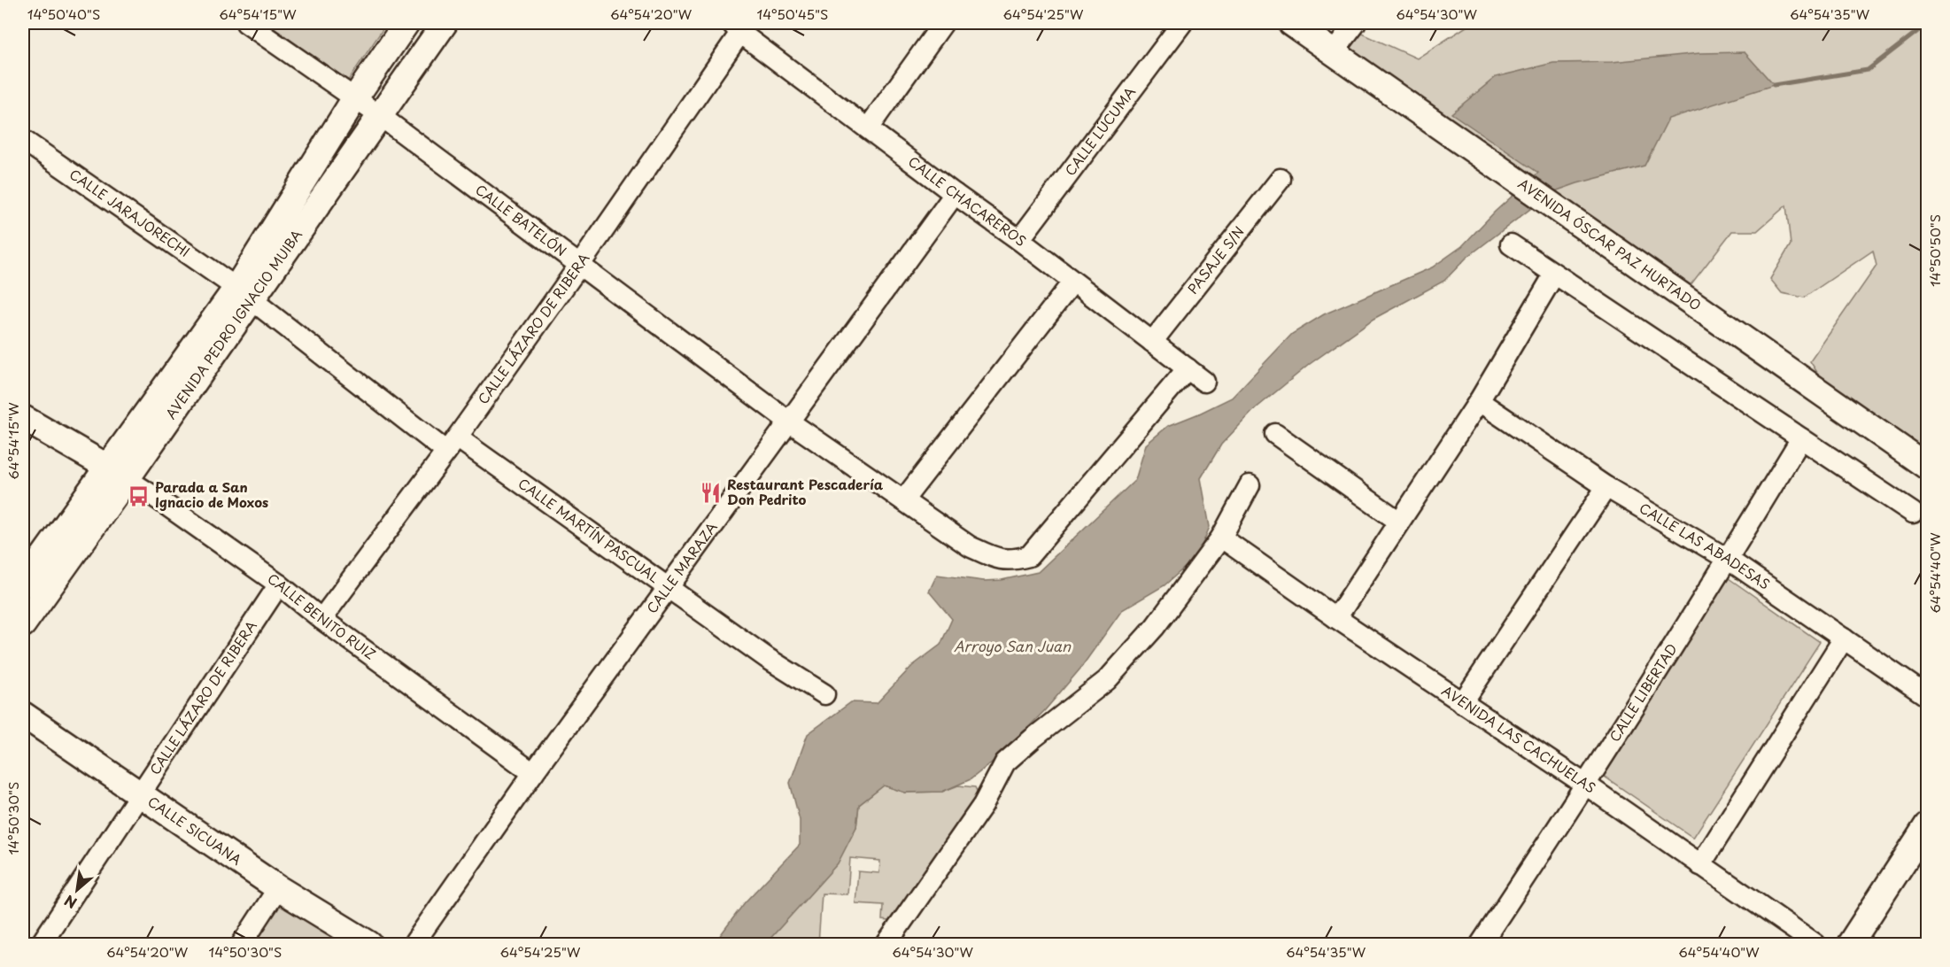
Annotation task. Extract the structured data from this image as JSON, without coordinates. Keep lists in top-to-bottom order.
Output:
{
  "streets": {
    "main road": ["AVENIDA ÓSCAR PAZ HURTADO", "AVENIDA PEDRO IGNACIO MUIBA", "CALLE SICUANA"],
    "street": [
      "CALLE LÚCUMA",
      "CALLE CHACAREROS",
      "CALLE JARAJORECHI",
      "CALLE BATELÓN",
      "PASAJE S/N",
      "CALLE LÁZARO DE RIBERA",
      "CALLE MARTÍN PASCUAL",
      "CALLE LAS ABADESAS",
      "CALLE MARAZA",
      "CALLE BENITO RUIZ",
      "CALLE LIBERTAD",
      "AVENIDA LAS CACHUELAS"
    ]
  },
  "crossings": [
    ["CALLE LÚCUMA", "CALLE CHACAREROS"],
    ["CALLE CHACAREROS", "CALLE BATELÓN"],
    ["CALLE CHACAREROS", "PASAJE S/N"],
    ["CALLE CHACAREROS", "CALLE LÁZARO DE RIBERA"],
    ["CALLE CHACAREROS", "CALLE MARAZA"],
    ["CALLE JARAJORECHI", "AVENIDA PEDRO IGNACIO MUIBA"],
    ["CALLE JARAJORECHI", "CALLE MARTÍN PASCUAL"],
    ["CALLE BATELÓN", "AVENIDA PEDRO IGNACIO MUIBA"],
    ["CALLE BATELÓN", "CALLE LÁZARO DE RIBERA"],
    ["CALLE BATELÓN", "CALLE MARAZA"],
    ["AVENIDA PEDRO IGNACIO MUIBA", "CALLE MARTÍN PASCUAL"],
    ["AVENIDA PEDRO IGNACIO MUIBA", "CALLE BENITO RUIZ"],
    ["CALLE LÁZARO DE RIBERA", "CALLE MARTÍN PASCUAL"],
    ["CALLE LÁZARO DE RIBERA", "CALLE BENITO RUIZ"],
    ["CALLE LÁZARO DE RIBERA", "CALLE SICUANA"],
    ["CALLE MARTÍN PASCUAL", "CALLE MARAZA"],
    ["CALLE LAS ABADESAS", "CALLE LIBERTAD"],
    ["CALLE MARAZA", "CALLE BENITO RUIZ"],
    ["CALLE LIBERTAD", "AVENIDA LAS CACHUELAS"]
  ],
  "water": ["Arroyo San Juan"],
  "places": {
    "restaurant": ["Restaurant Pescadería Don Pedrito"],
    "bus stop": ["Parada a San Ignacio de Moxos"]
  },
  "north": "bottom left",
  "coordinates": [
    "14°50'40\"S",
    "64°54'15\"W",
    "64°54'20\"W",
    "14°50'45\"S",
    "64°54'25\"W",
    "64°54'30\"W",
    "64°54'35\"W",
    "14°50'50\"S",
    "64°54'40\"W",
    "14°50'30\"S"
  ]
}
